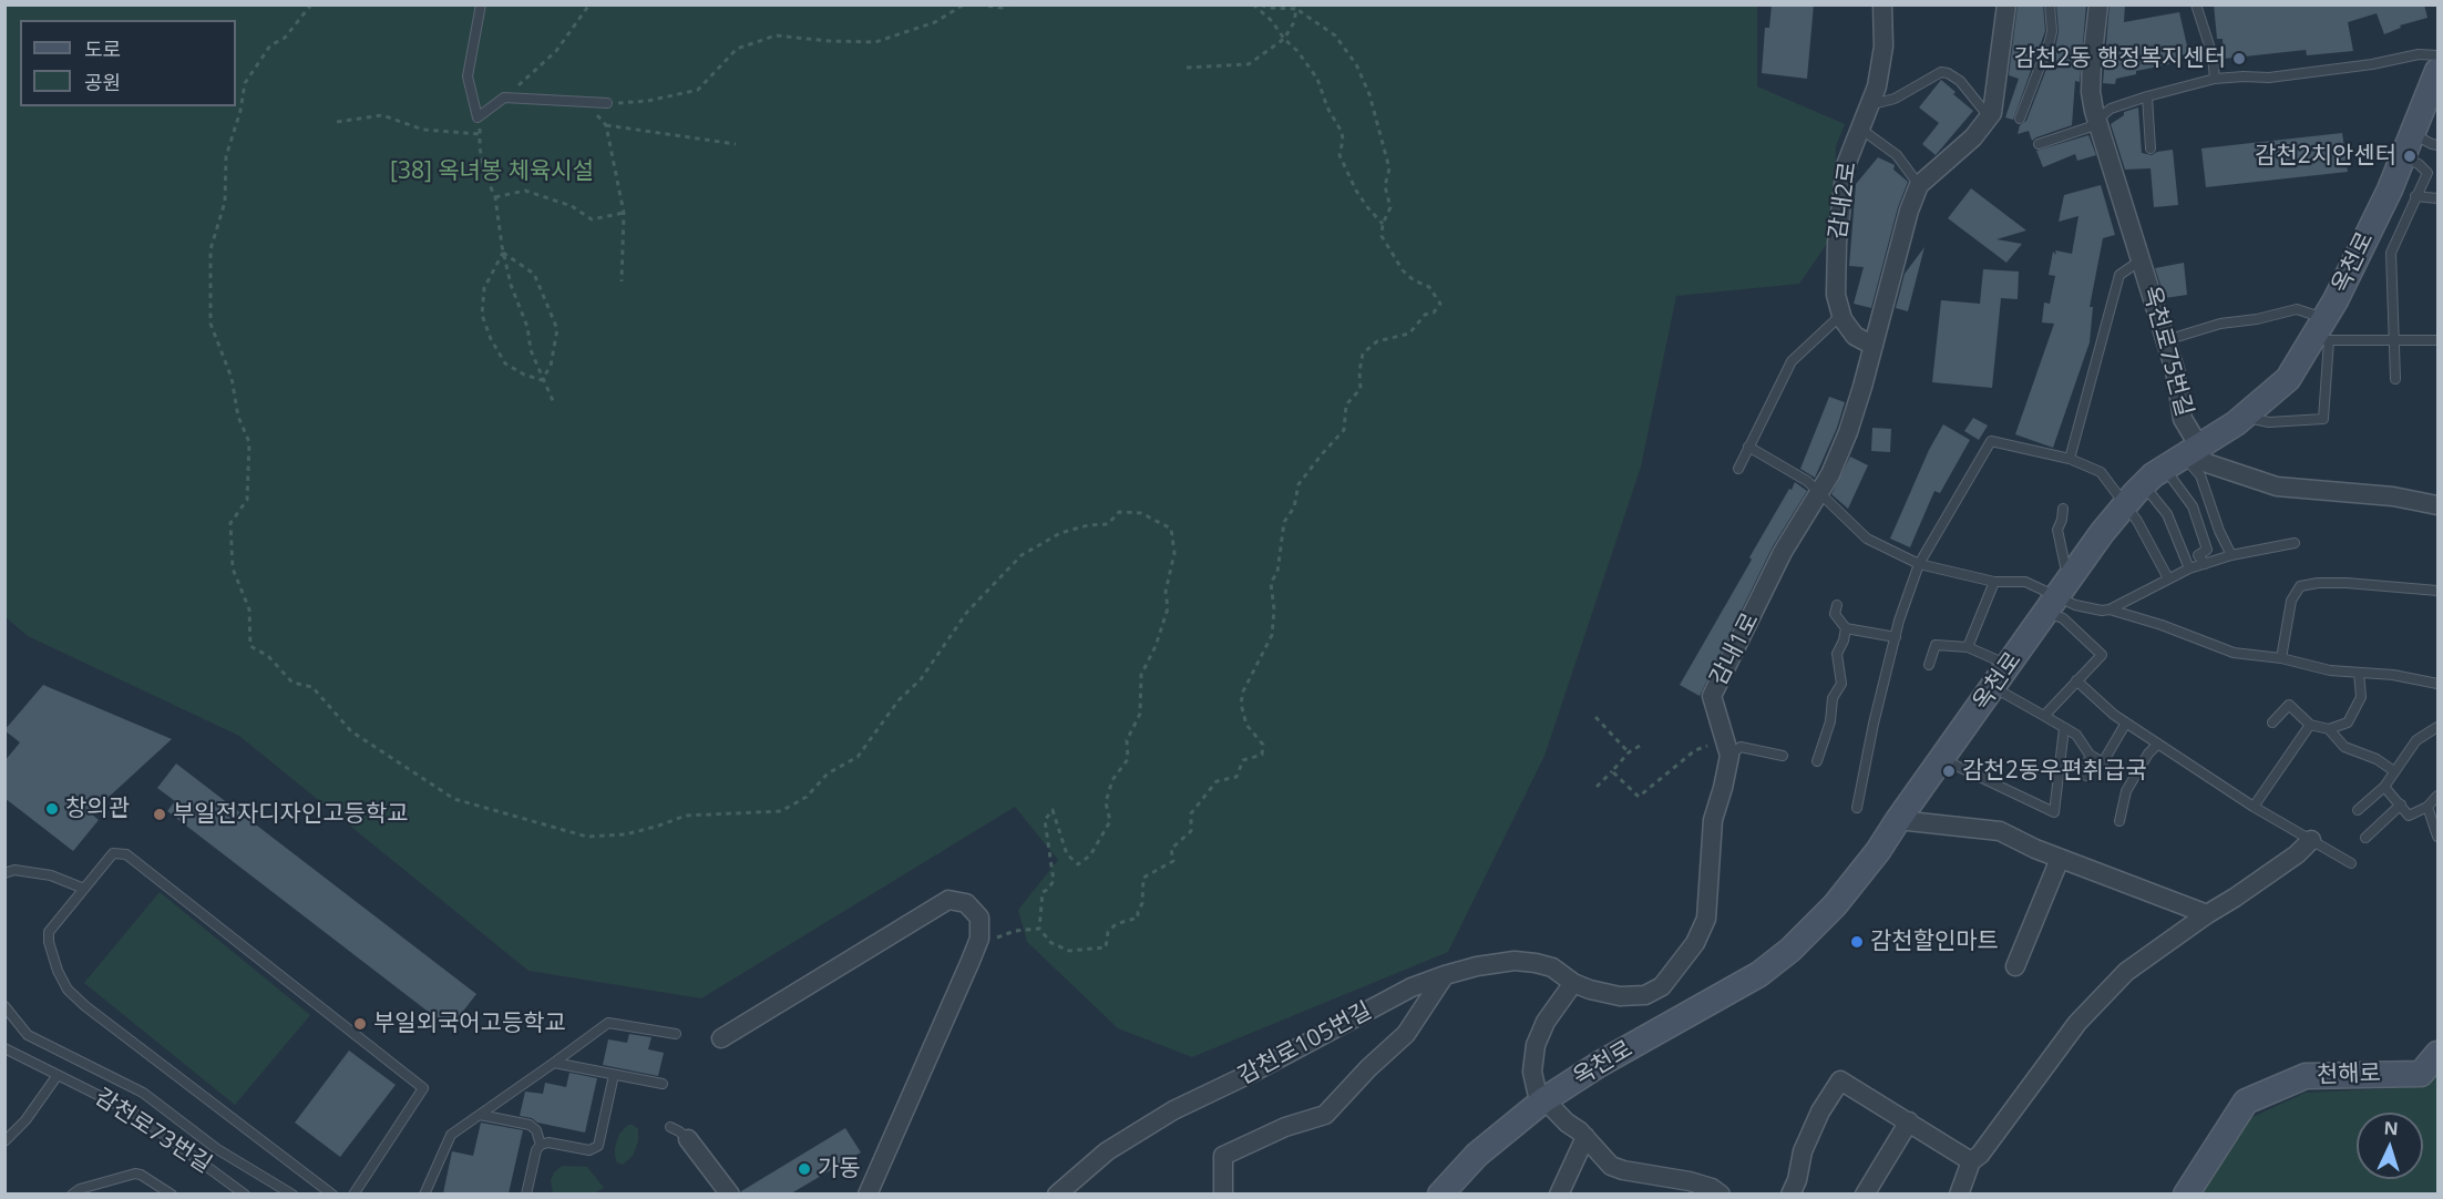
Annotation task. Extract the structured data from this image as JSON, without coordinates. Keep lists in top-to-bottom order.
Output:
{
  "streets": {
    "street": [
      "감내2로",
      "옥천로",
      "옥천로75번길",
      "감내1로",
      "감천로105번길",
      "천해로"
    ],
    "lane": ["감천로73번길"]
  },
  "crossings": [
    ["옥천로", "옥천로75번길"],
    ["감내1로", "감천로105번길"]
  ],
  "parks": ["[38] 옥녀봉 체육시설"],
  "places": [
    "감천2동 행정복지센터",
    "감천2치안센터",
    "감천2동우편취급국",
    "창의관",
    "부일전자디자인고등학교",
    "감천할인마트",
    "부일외국어고등학교",
    "가동"
  ],
  "legend": ["도로", "공원"],
  "north": "top"
}
